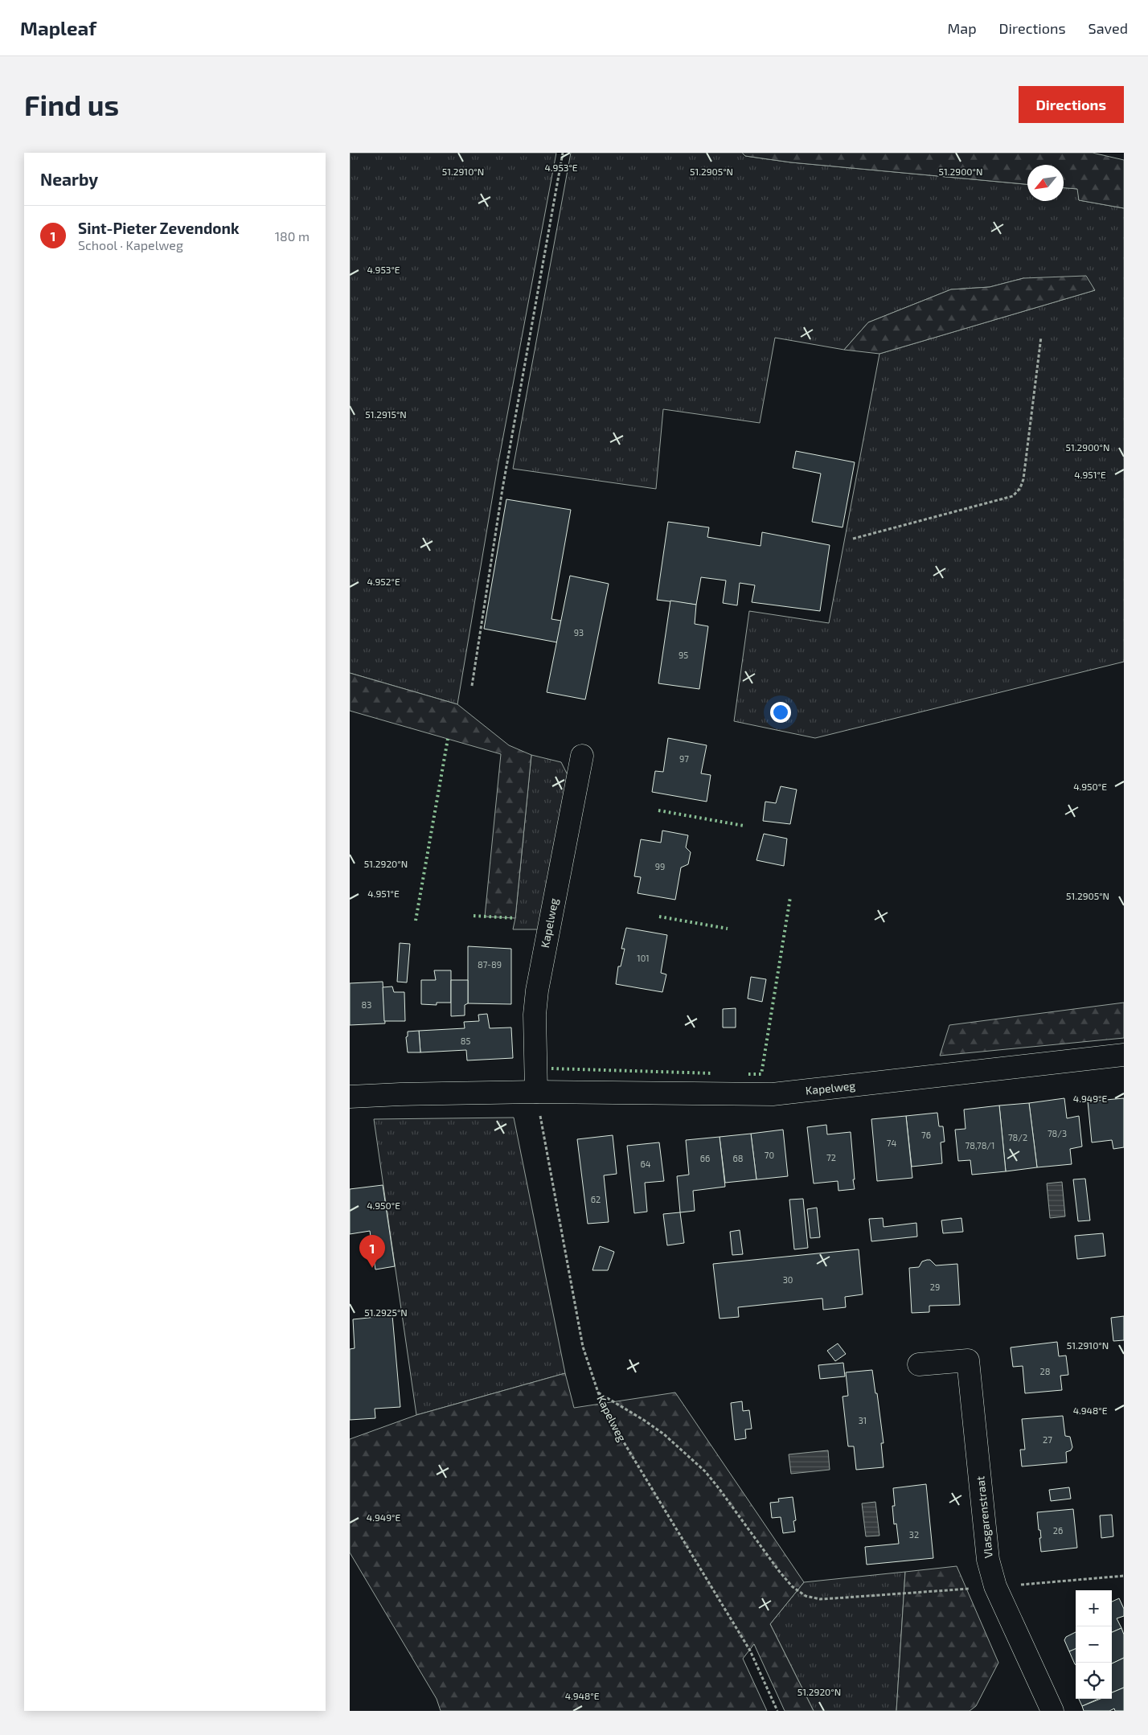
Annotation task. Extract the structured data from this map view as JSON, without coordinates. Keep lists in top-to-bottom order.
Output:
{
  "streets": {
    "street": ["Kapelweg", "Vlasgarenstraat"]
  },
  "house_numbers": [
    "93",
    "95",
    "97",
    "99",
    "101",
    "87-89",
    "83",
    "85",
    "78/3",
    "76",
    "78/2",
    "74",
    "78,78/1",
    "70",
    "72",
    "66",
    "68",
    "64",
    "62",
    "30",
    "29",
    "28",
    "31",
    "27",
    "26",
    "32"
  ],
  "north": "bottom left",
  "page": {
    "header": "Mapleaf",
    "nav": ["Map", "Directions", "Saved"],
    "buttons": "Directions",
    "title": "Find us",
    "heading": "Nearby",
    "list": [
      {
        "mark": "1",
        "name": "Sint-Pieter Zevendonk",
        "note": "School · Kapelweg",
        "value": "180 m"
      }
    ],
    "pins": "1",
    "map_buttons": ["+", "−"]
  },
  "coordinates": [
    "4.953°E",
    "51.2910°N",
    "51.2905°N",
    "51.2900°N",
    "51.2915°N",
    "4.951°E",
    "4.952°E",
    "4.950°E",
    "51.2920°N",
    "4.949°E",
    "51.2925°N",
    "4.948°E"
  ]
}
